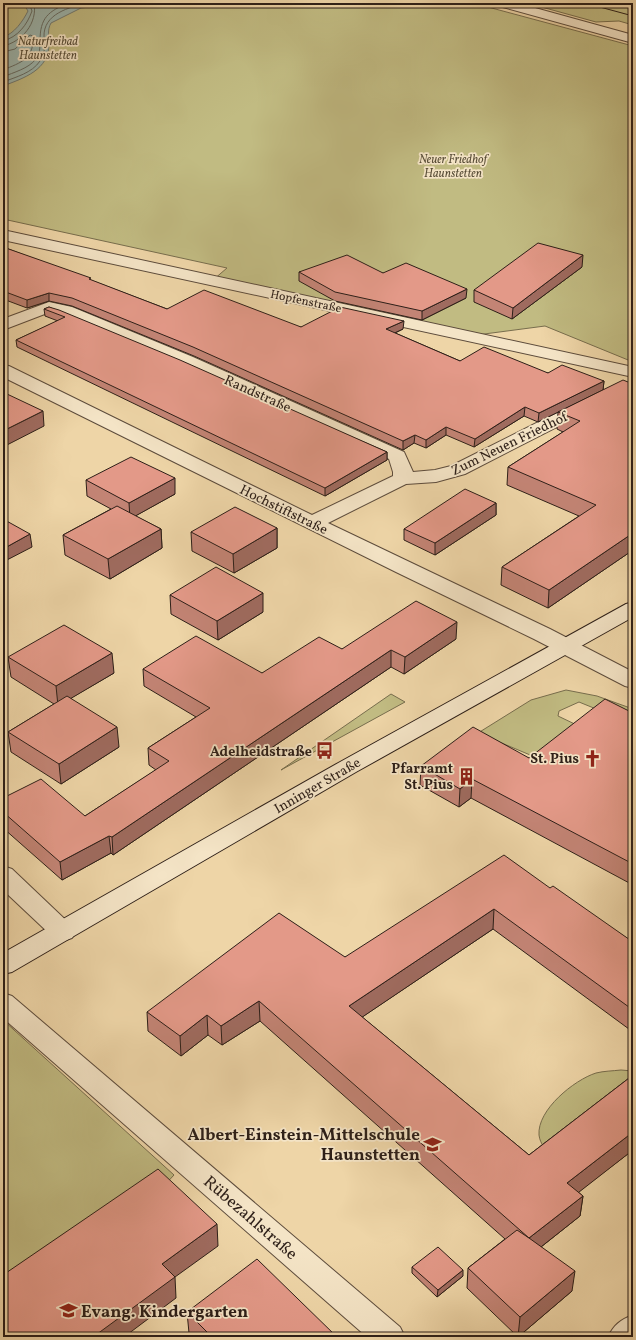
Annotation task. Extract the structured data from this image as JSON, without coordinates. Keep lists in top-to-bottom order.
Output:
{
  "streets": {
    "street": [
      "Hopfenstraße",
      "Randstraße",
      "Zum Neuen Friedhof",
      "Hochstiftstraße",
      "Inninger Straße",
      "Rübezahlstraße"
    ]
  },
  "crossings": [
    ["Randstraße", "Zum Neuen Friedhof"],
    ["Hochstiftstraße", "Inninger Straße"]
  ],
  "parks": ["Naturfreibad Haunstetten", "Neuer Friedhof Haunstetten"],
  "places": {
    "bus stop": ["Adelheidstraße"],
    "church": ["St. Pius"],
    "building": ["Pfarramt St. Pius"],
    "school or university": ["Albert-Einstein-Mittelschule Haunstetten", "Evang. Kindergarten"]
  }
}
